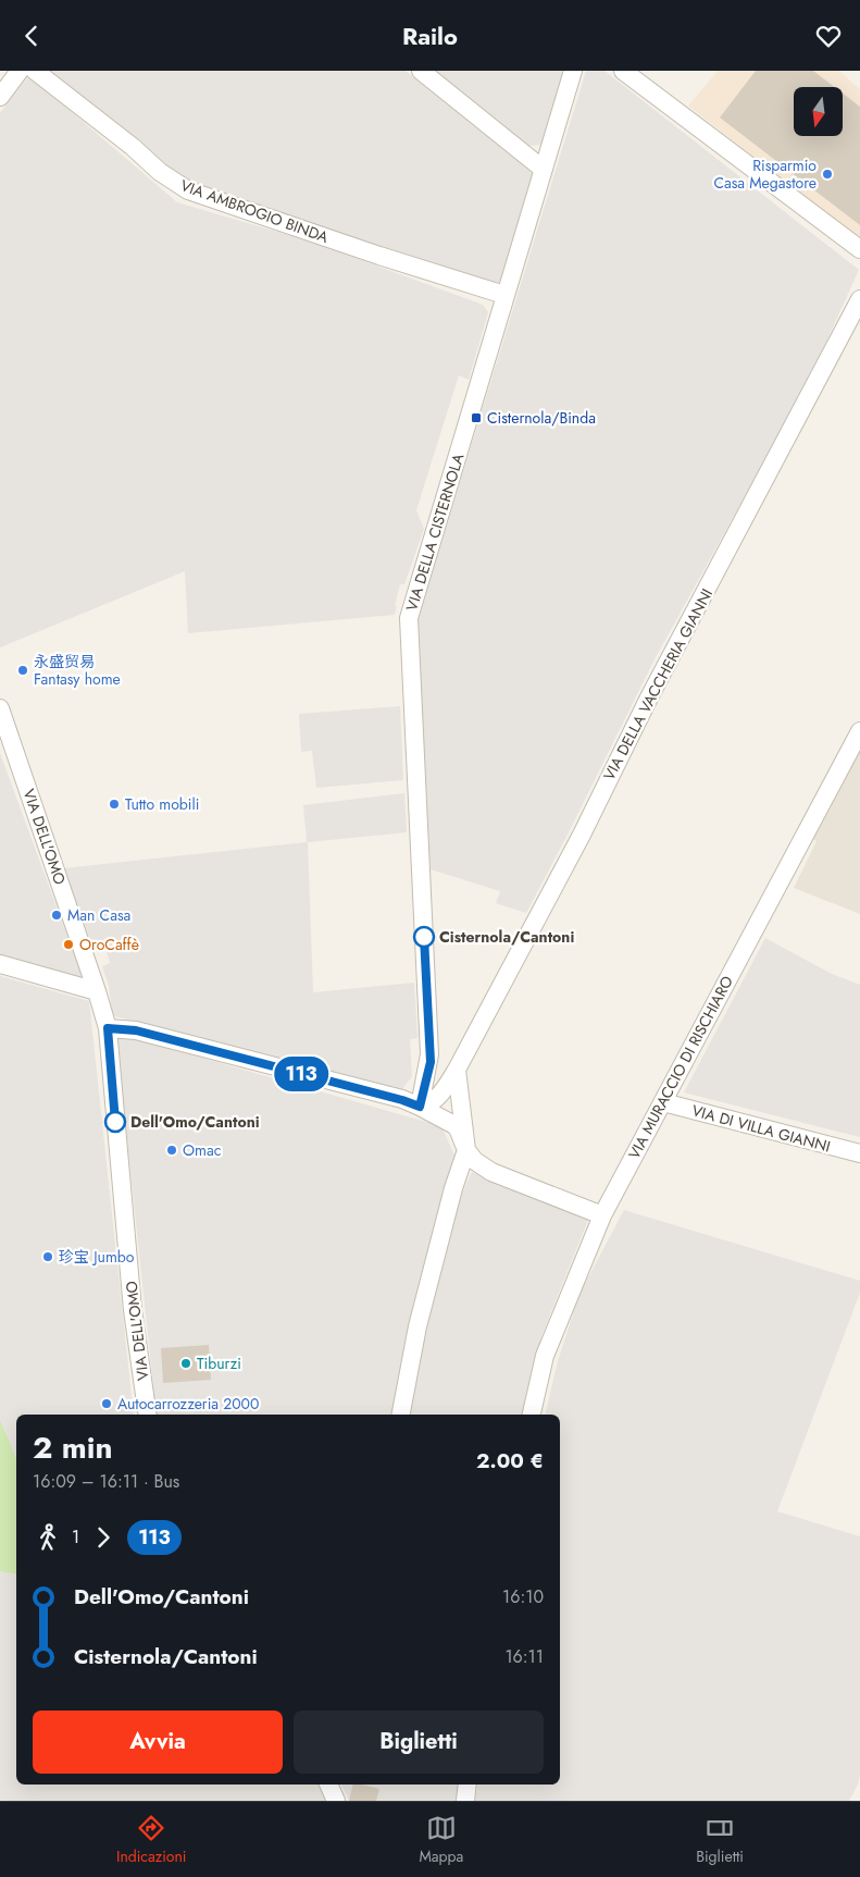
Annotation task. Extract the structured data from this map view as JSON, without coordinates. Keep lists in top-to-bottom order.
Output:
{
  "streets": {
    "street": [
      "VIA AMBROGIO BINDA",
      "VIA DELLA CISTERNOLA",
      "VIA DELLA VACCHERIA GIANNI",
      "VIA DELL'OMO",
      "VIA MURACCIO DI RISCHIARO",
      "VIA DI VILLA GIANNI"
    ]
  },
  "crossings": [
    ["VIA AMBROGIO BINDA", "VIA DELLA CISTERNOLA"],
    ["VIA DELLA CISTERNOLA", "VIA DELLA VACCHERIA GIANNI"],
    ["VIA MURACCIO DI RISCHIARO", "VIA DI VILLA GIANNI"]
  ],
  "places": {
    "other": [
      "Risparmio Casa Megastore",
      "永盛贸易 Fantasy home",
      "Tutto mobili",
      "Man Casa",
      "Cisternola/Cantoni",
      "OroCaffè",
      "Dell'Omo/Cantoni",
      "Omac",
      "珍宝 Jumbo",
      "Tiburzi",
      "Autocarrozzeria 2000"
    ],
    "transit": ["Cisternola/Binda"]
  },
  "lines": ["bus line 113"],
  "north": "bottom",
  "page": {
    "header": "Railo",
    "on_map": "113",
    "heading": ["2 min", "16:09 – 16:11 · Bus", "2.00 €"],
    "legs": ["1", "113"],
    "list": [
      {
        "name": "Dell'Omo/Cantoni",
        "value": "16:10"
      },
      {
        "name": "Cisternola/Cantoni",
        "value": "16:11"
      }
    ],
    "buttons": ["Avvia", "Biglietti"],
    "tabs": ["Indicazioni", "Mappa", "Biglietti"]
  }
}
